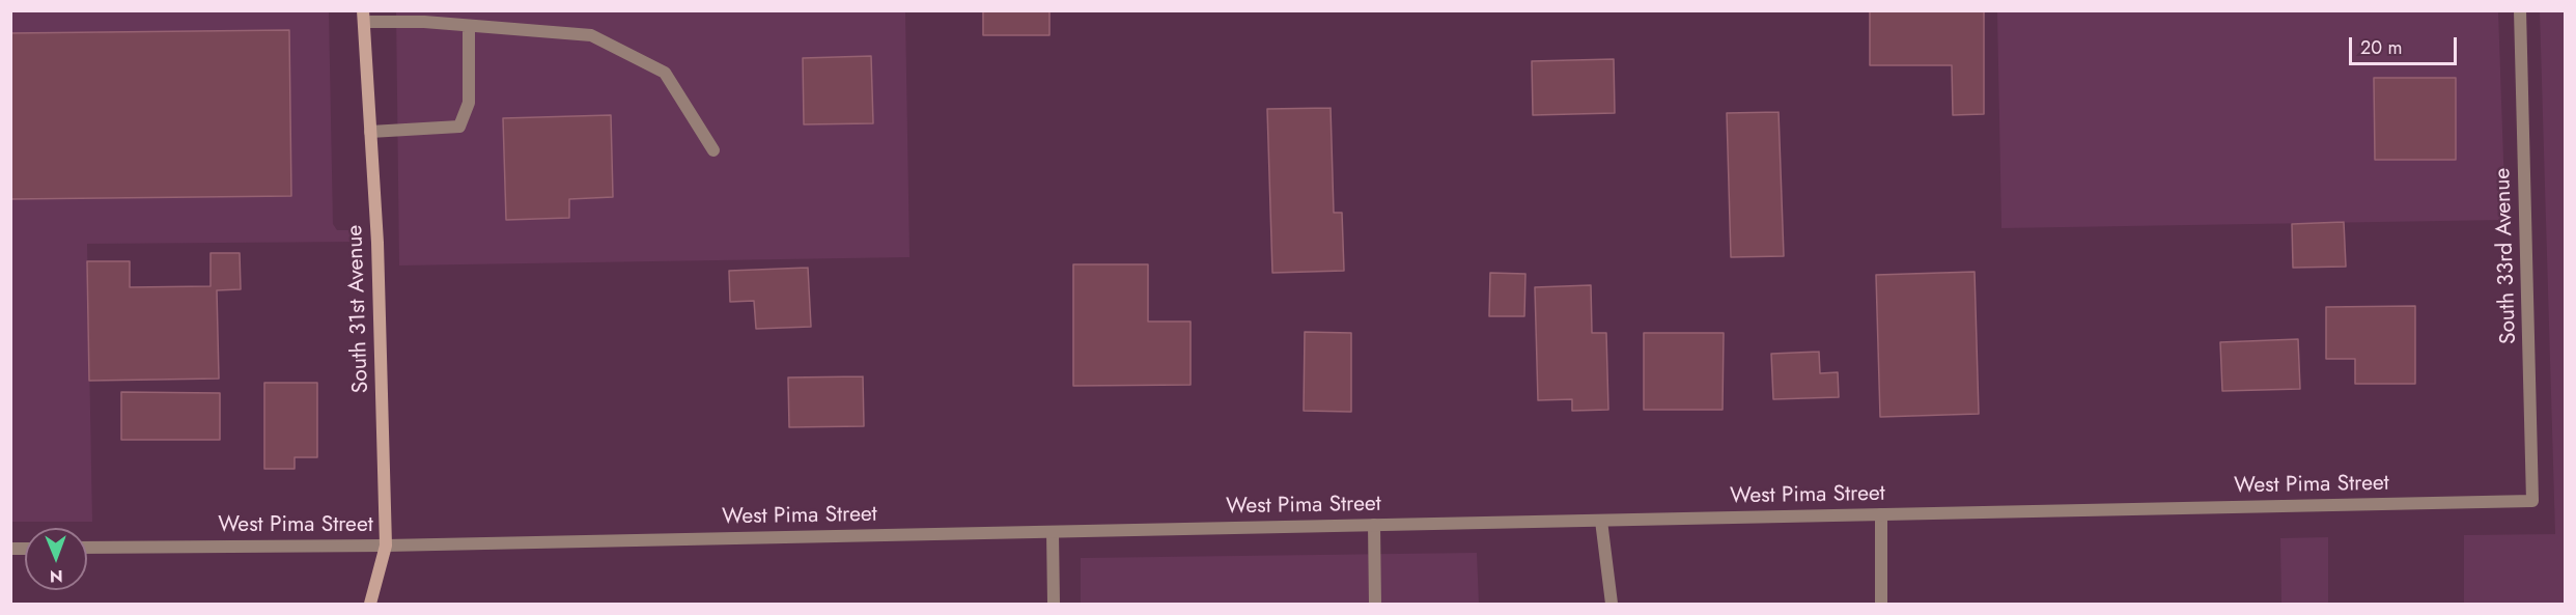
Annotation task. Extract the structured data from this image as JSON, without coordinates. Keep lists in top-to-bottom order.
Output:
{
  "streets": {
    "street": ["South 33rd Avenue", "South 31st Avenue", "West Pima Street"]
  },
  "crossings": [
    ["South 33rd Avenue", "West Pima Street"],
    ["South 31st Avenue", "West Pima Street"]
  ],
  "scale_bar": "20 m",
  "north": "bottom"
}
